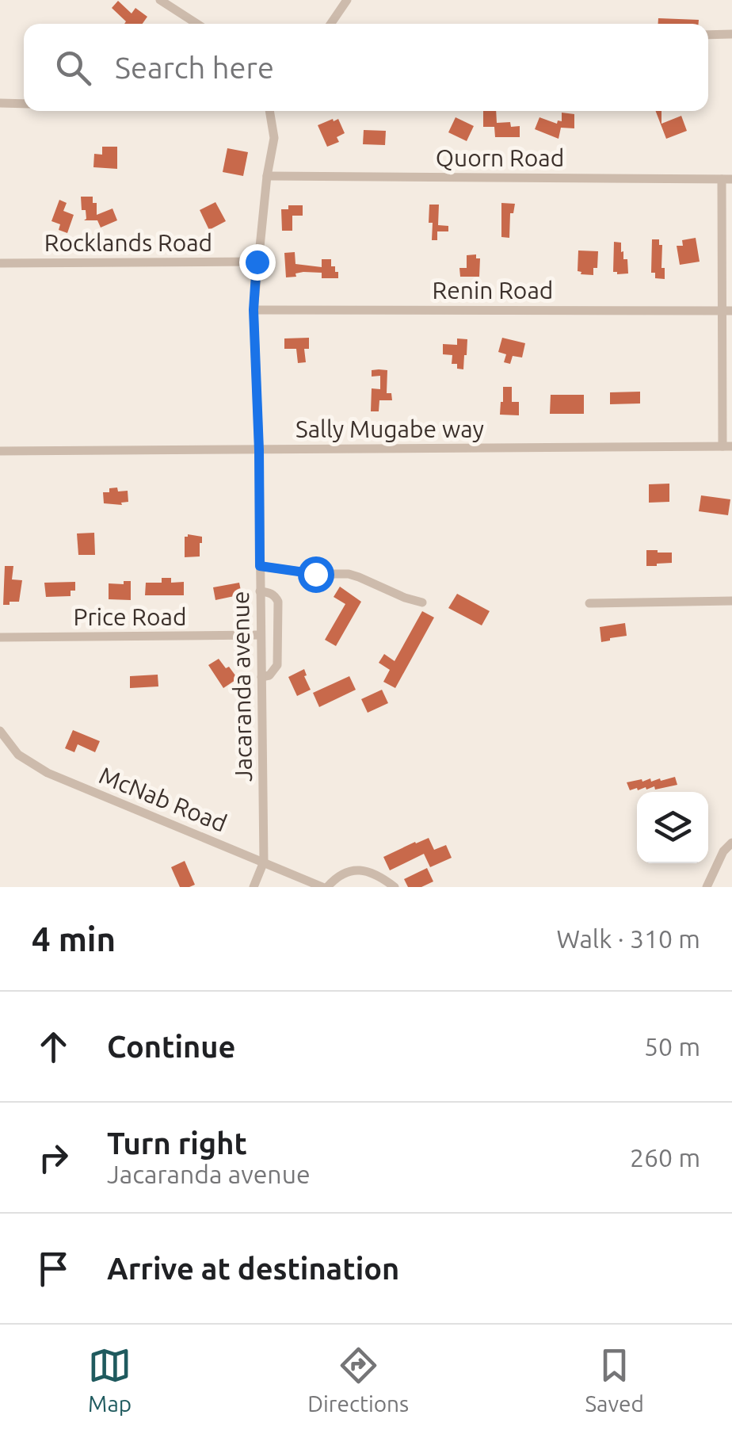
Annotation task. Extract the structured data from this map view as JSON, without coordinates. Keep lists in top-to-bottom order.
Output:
{
  "streets": {
    "street": [
      "Quorn Road",
      "Rocklands Road",
      "Renin Road",
      "Sally Mugabe way",
      "Price Road",
      "Jacaranda avenue",
      "McNab Road"
    ]
  },
  "crossings": [
    ["Quorn Road", "Jacaranda avenue"],
    ["Rocklands Road", "Jacaranda avenue"],
    ["Renin Road", "Jacaranda avenue"],
    ["Sally Mugabe way", "Jacaranda avenue"],
    ["Price Road", "Jacaranda avenue"],
    ["Jacaranda avenue", "McNab Road"]
  ],
  "page": {
    "search": "Search here",
    "heading": ["4 min", "Walk · 310 m"],
    "list": [
      ["Continue", "50 m"],
      ["Turn right", "Jacaranda avenue", "260 m"],
      "Arrive at destination"
    ],
    "nav": ["Map", "Directions", "Saved"]
  }
}
